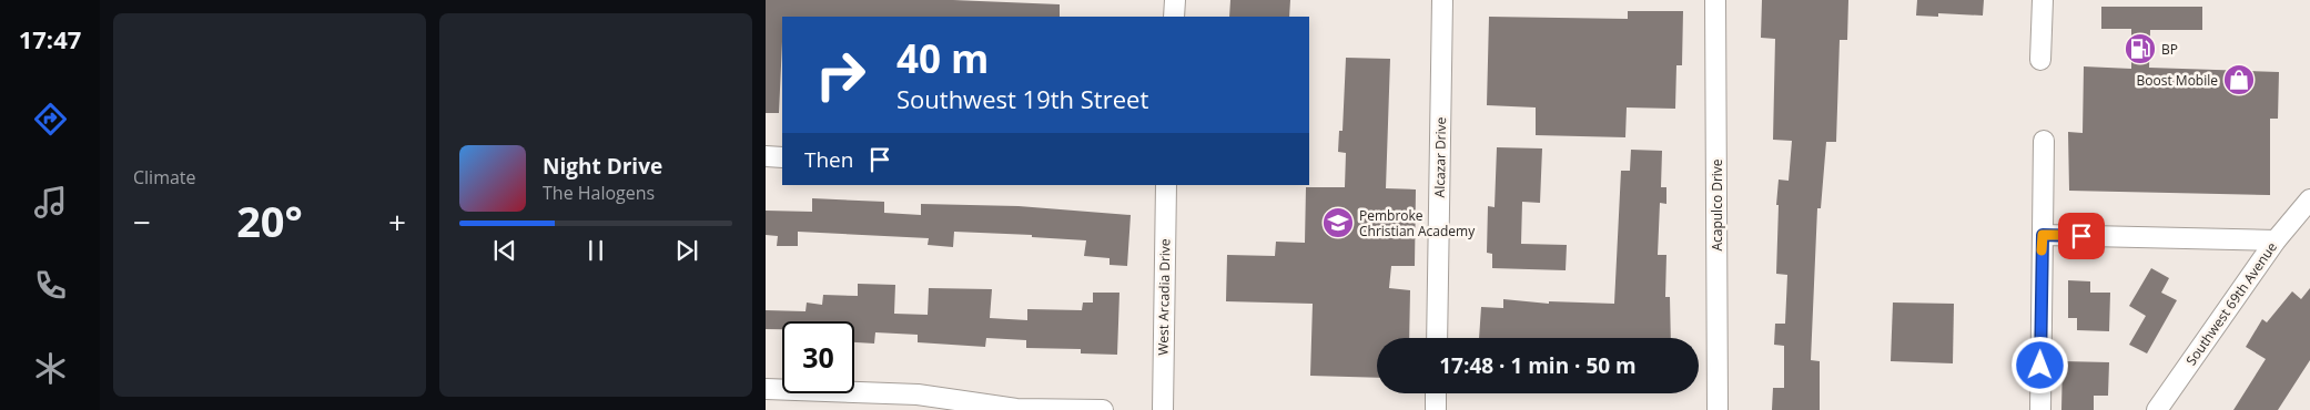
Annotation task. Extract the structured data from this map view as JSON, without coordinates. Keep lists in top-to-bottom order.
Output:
{
  "streets": {
    "street": [
      "Alcazar Drive",
      "Acapulco Drive",
      "West Arcadia Drive",
      "Southwest 69th Avenue"
    ]
  },
  "places": {
    "fuel station": ["BP"],
    "shop": ["Boost Mobile"],
    "school or university": ["Pembroke Christian Academy"]
  },
  "page": {
    "tabs": "17:47",
    "tile": "Climate",
    "turn": ["40 m", "Southwest 19th Street"],
    "then": "Then",
    "song": ["Night Drive", "The Halogens"],
    "heat": ["−", "20°", "+"],
    "limit": "30",
    "trip": "17:48 · 1 min · 50 m"
  }
}
